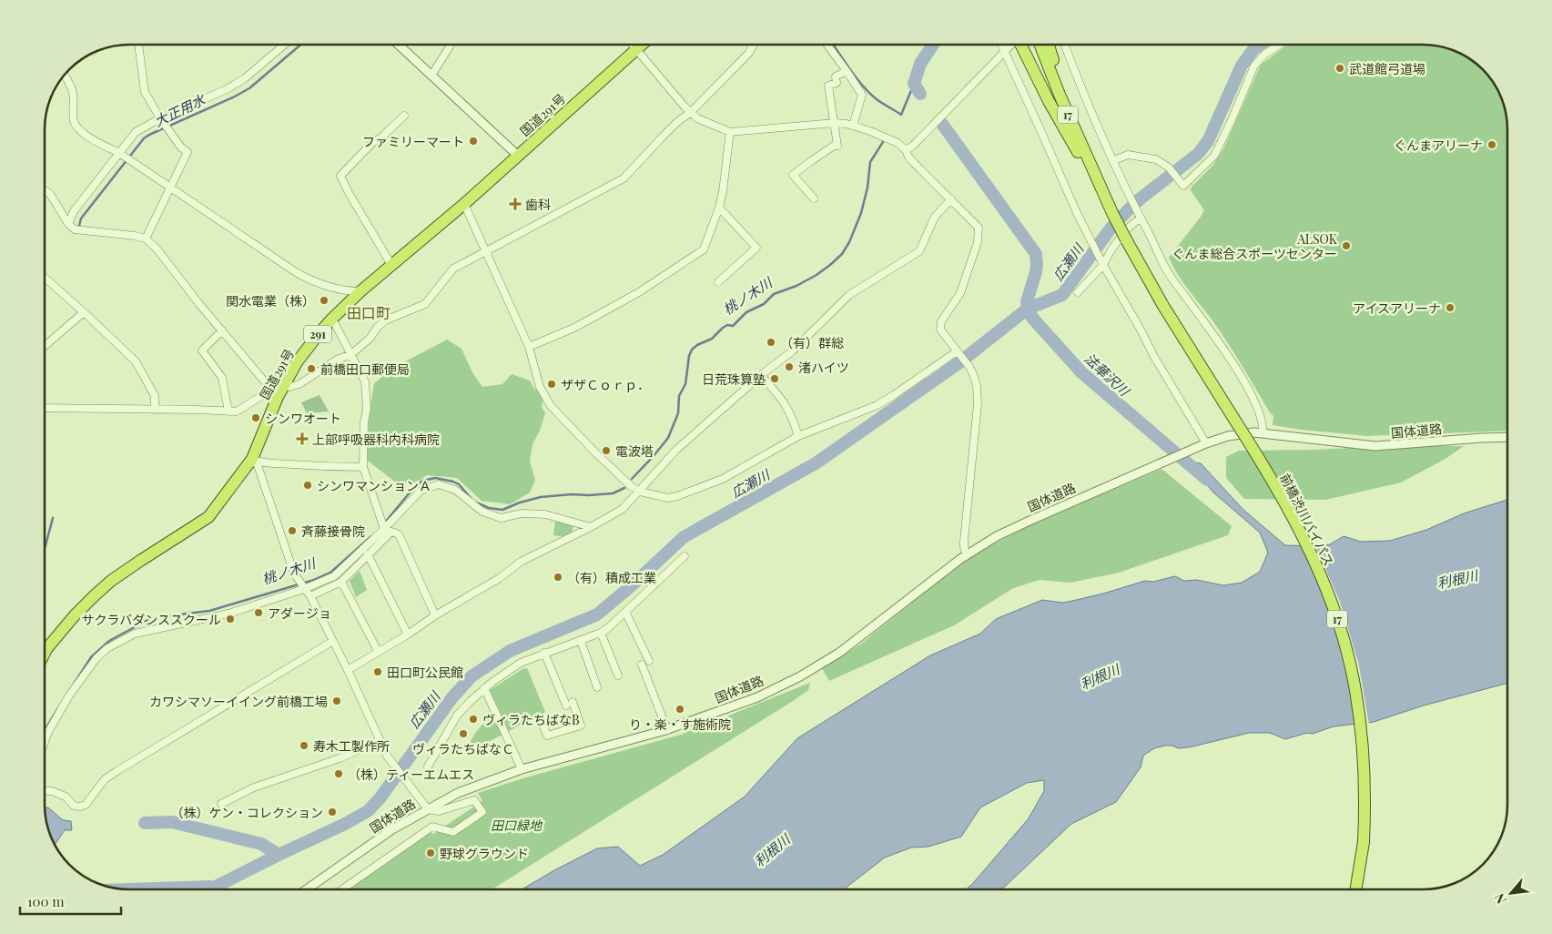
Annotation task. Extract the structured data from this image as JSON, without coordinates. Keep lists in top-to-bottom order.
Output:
{
  "streets": {
    "highway": [
      "国道291号",
      "17",
      "291",
      "前橋渋川バイパス"
    ],
    "street": ["国体道路"]
  },
  "crossings": [
    ["17", "前橋渋川バイパス"]
  ],
  "districts": ["田口町"],
  "water": [
    "大正用水",
    "広瀬川",
    "桃ノ木川",
    "法華沢川",
    "利根川"
  ],
  "parks": ["田口緑地"],
  "places": {
    "other": [
      "武道館弓道場",
      "ファミリーマート",
      "ぐんまアリーナ",
      "ALSOK ぐんま総合スポーツセンター",
      "関水電業（株）",
      "アイスアリーナ",
      "（有）群総",
      "渚ハイツ",
      "前橋田口郵便局",
      "日荒珠算塾",
      "ザザＣｏｒｐ．",
      "シンワオート",
      "電波塔",
      "シンワマンションＡ",
      "斉藤接骨院",
      "（有）積成工業",
      "アダージョ",
      "サクラバダンススクール",
      "田口町公民館",
      "カワシマソーイイング前橋工場",
      "り・楽・す施術院",
      "ヴィラたちばなB",
      "ヴィラたちばなＣ",
      "寿木工製作所",
      "（株）ティーエムエス",
      "（株）ケン・コレクション",
      "野球グラウンド"
    ],
    "health": ["歯科", "上部呼吸器科内科病院"]
  },
  "scale_bar": "100 m",
  "north": "bottom left"
}
